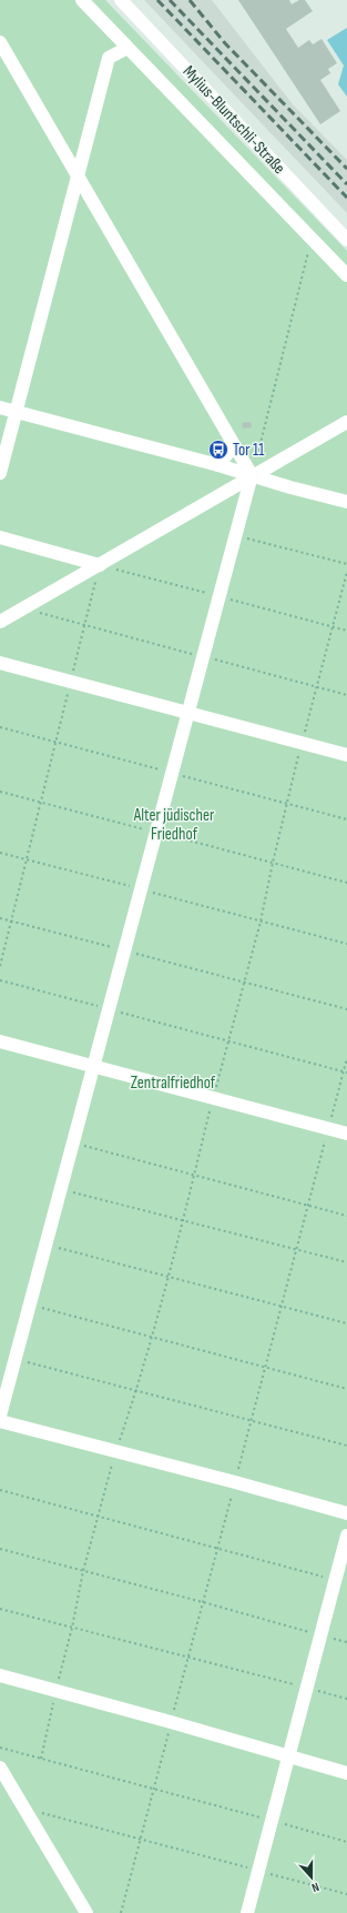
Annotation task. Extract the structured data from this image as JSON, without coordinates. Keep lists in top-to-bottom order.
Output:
{
  "streets": {
    "street": ["Mylius-Bluntschli-Straße"]
  },
  "parks": ["Alter jüdischer Friedhof", "Zentralfriedhof"],
  "places": {
    "bus stop": ["Tor 11"]
  },
  "north": "bottom"
}
